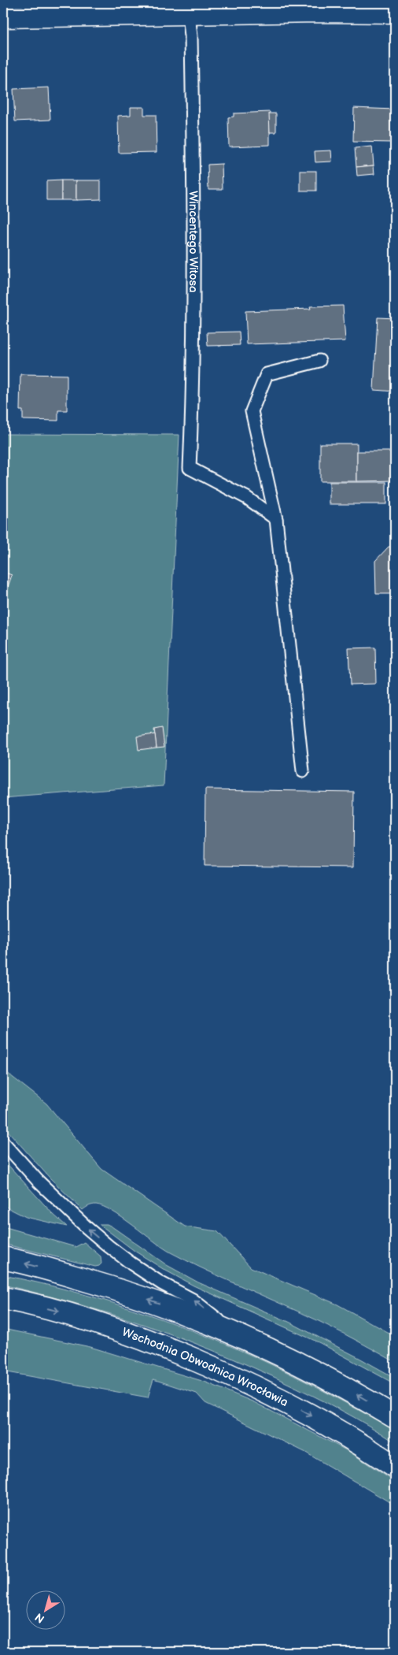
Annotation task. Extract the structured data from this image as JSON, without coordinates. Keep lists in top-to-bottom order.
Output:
{
  "streets": {
    "main road": ["Wschodnia Obwodnica Wrocławia"],
    "lane": ["Wincentego Witosa"]
  },
  "north": "bottom left"
}
